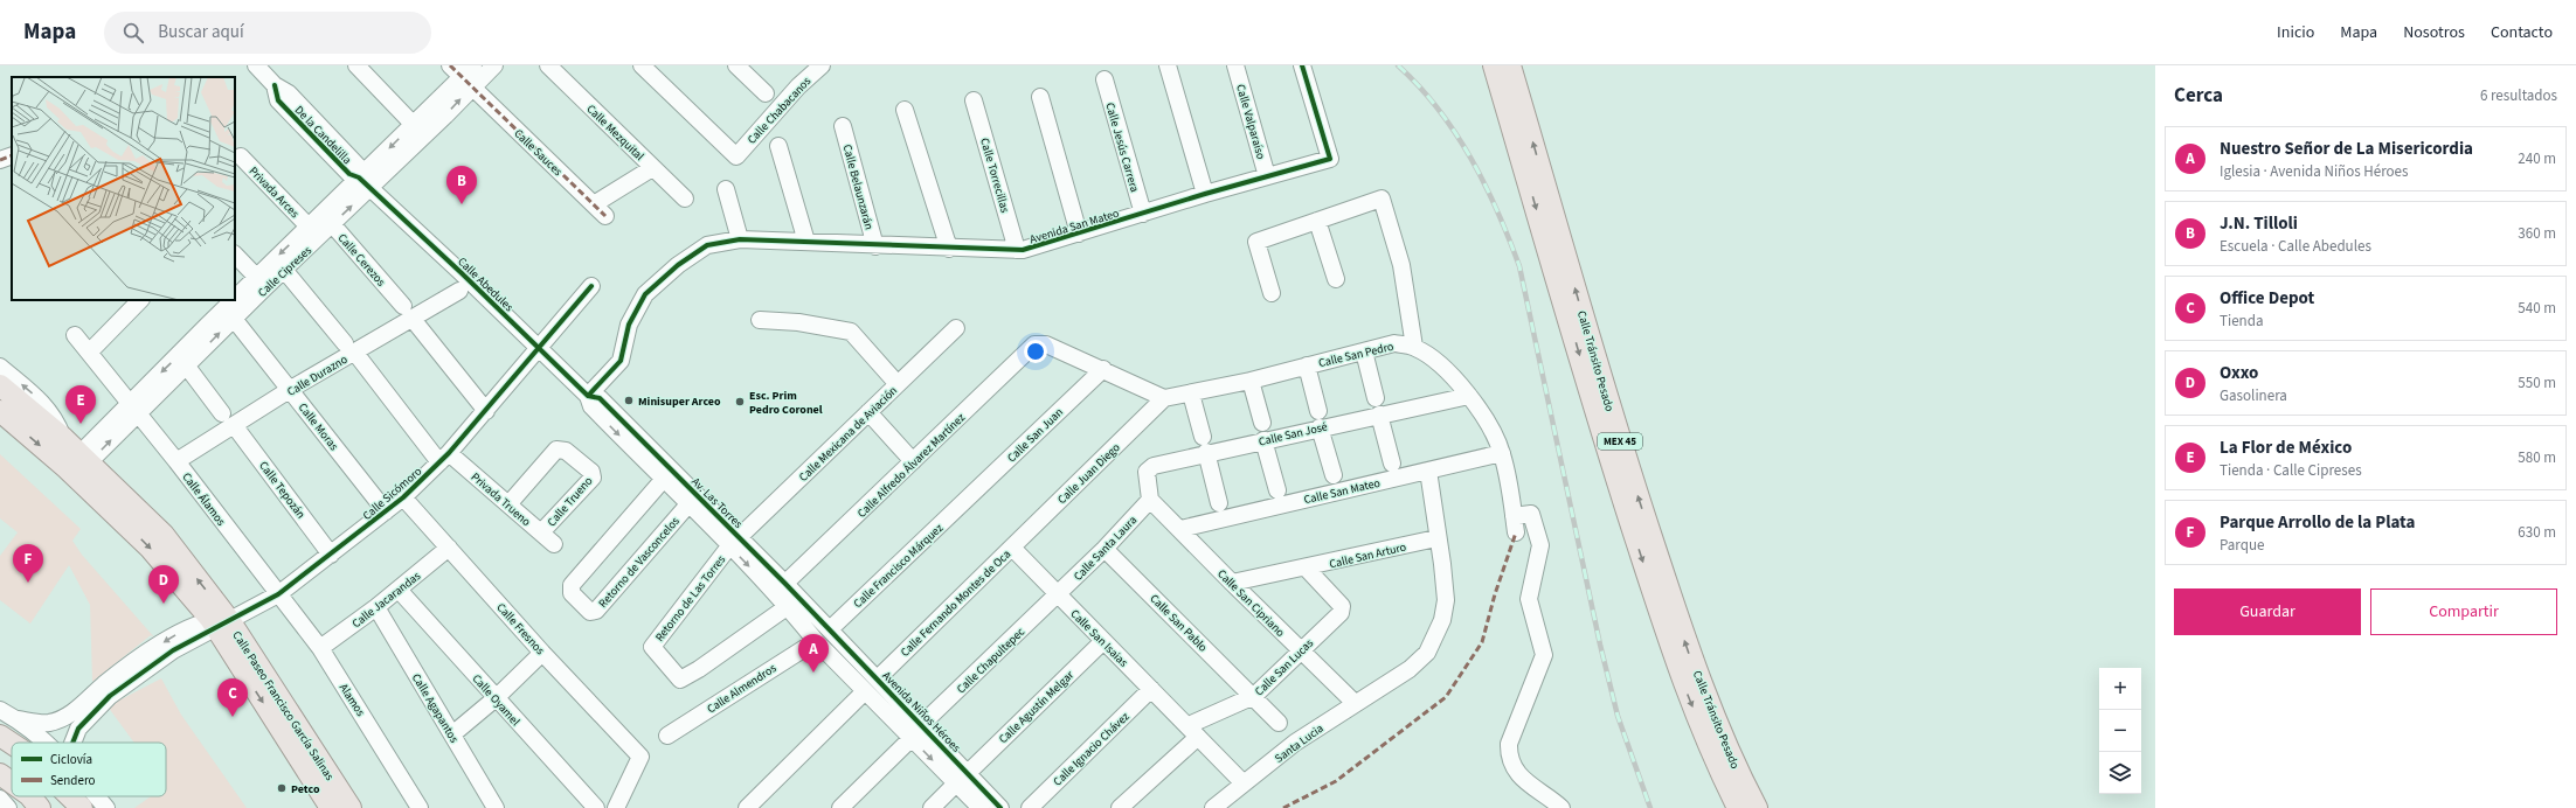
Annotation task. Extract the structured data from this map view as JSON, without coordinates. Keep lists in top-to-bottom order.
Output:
{
  "streets": {
    "main road": ["Calle Tránsito Pesado", "MEX 45", "Calle Paseo Francisco García Salinas"],
    "street": [
      "Calle Chabacanos",
      "Calle Valparaíso",
      "Calle Mezquital",
      "De la Candelilla",
      "Calle Jesús Carrera",
      "Calle Sauces",
      "Calle Torrecillas",
      "Calle Belaunzarán",
      "Privada Arces",
      "Avenida San Mateo",
      "Calle Cerezos",
      "Calle Cipreses",
      "Calle Abedules",
      "Calle San Pedro",
      "Calle Durazno",
      "Calle Moras",
      "Calle Mexicana de Aviación",
      "Calle San José",
      "Calle San Juan",
      "Calle Alfredo Álvarez Martínez",
      "Calle Juan Diego",
      "Calle Tepozán",
      "Calle San Mateo",
      "Calle Sicómoro",
      "Calle Álamos",
      "Privada Trueno",
      "Calle Trueno",
      "Av. Las Torres",
      "Calle Santa Laura",
      "Calle San Arturo",
      "Retorno de Vasconcelos",
      "Calle Francisco Márquez",
      "Retorno de Las Torres",
      "Calle Jacarandas",
      "Calle Fernando Montes de Oca",
      "Calle San Cipriano",
      "Calle San Pablo",
      "Calle Fresnos",
      "Calle San Isaias",
      "Calle Chapultepec",
      "Calle San Lucas",
      "Calle Almendros",
      "Alamos",
      "Calle Oyamel",
      "Calle Agustín Melgar",
      "Calle Agapantos",
      "Avenida Niños Héroes",
      "Santa Lucia",
      "Calle Ignacio Chávez"
    ]
  },
  "crossings": [
    ["Calle Valparaíso", "Avenida San Mateo"],
    ["De la Candelilla", "Calle Cipreses"],
    ["De la Candelilla", "Calle Abedules"],
    ["Calle Jesús Carrera", "Avenida San Mateo"],
    ["Calle Sauces", "Calle Cipreses"],
    ["Calle Torrecillas", "Avenida San Mateo"],
    ["Calle Belaunzarán", "Avenida San Mateo"],
    ["Privada Arces", "Calle Cipreses"],
    ["Avenida San Mateo", "Calle Abedules"],
    ["Avenida San Mateo", "Av. Las Torres"],
    ["Calle Cerezos", "Calle Cipreses"],
    ["Calle Cerezos", "Calle Durazno"],
    ["Calle Cerezos", "Calle Sicómoro"],
    ["Calle Cipreses", "Calle Abedules"],
    ["Calle Cipreses", "Calle Moras"],
    ["Calle Cipreses", "Calle Tepozán"],
    ["Calle Cipreses", "Calle Álamos"],
    ["Calle Cipreses", "Calle Paseo Francisco García Salinas"],
    ["Calle Abedules", "Calle Sicómoro"],
    ["Calle Abedules", "Av. Las Torres"],
    ["Calle San Pedro", "Calle San José"],
    ["Calle San Pedro", "Calle Juan Diego"],
    ["Calle San Pedro", "Calle San Mateo"],
    ["Calle Durazno", "Calle Moras"],
    ["Calle Durazno", "Calle Tepozán"],
    ["Calle Durazno", "Calle Álamos"],
    ["Calle Moras", "Calle Sicómoro"],
    ["Calle Mexicana de Aviación", "Av. Las Torres"],
    ["Calle Mexicana de Aviación", "Retorno de Las Torres"],
    ["Calle San José", "Calle Santa Laura"],
    ["Calle San José", "Calle San Cipriano"],
    ["Calle San Juan", "Calle Alfredo Álvarez Martínez"],
    ["Calle San Juan", "Calle Francisco Márquez"],
    ["Calle Alfredo Álvarez Martínez", "Av. Las Torres"],
    ["Calle Juan Diego", "Calle Fernando Montes de Oca"],
    ["Calle Juan Diego", "Calle San Isaias"],
    ["Calle Tepozán", "Calle Sicómoro"],
    ["Calle San Mateo", "Calle San Cipriano"],
    ["Calle Sicómoro", "Calle Álamos"],
    ["Calle Sicómoro", "Privada Trueno"],
    ["Calle Sicómoro", "Calle Fresnos"],
    ["Calle Sicómoro", "Alamos"],
    ["Calle Sicómoro", "Calle Paseo Francisco García Salinas"],
    ["Calle Álamos", "Alamos"],
    ["Privada Trueno", "Calle Trueno"],
    ["Av. Las Torres", "Retorno de Vasconcelos"],
    ["Av. Las Torres", "Calle Francisco Márquez"],
    ["Av. Las Torres", "Retorno de Las Torres"],
    ["Av. Las Torres", "Calle Almendros"],
    ["Av. Las Torres", "Avenida Niños Héroes"],
    ["Calle Santa Laura", "Calle San Cipriano"],
    ["Calle Santa Laura", "Calle San Pablo"],
    ["Calle Santa Laura", "Calle San Isaias"],
    ["Calle Santa Laura", "Calle Chapultepec"],
    ["Calle San Arturo", "Calle San Cipriano"],
    ["Calle San Arturo", "Calle San Lucas"],
    ["Calle Francisco Márquez", "Avenida Niños Héroes"],
    ["Calle Jacarandas", "Calle Fresnos"],
    ["Calle Jacarandas", "Alamos"],
    ["Calle Jacarandas", "Calle Oyamel"],
    ["Calle Jacarandas", "Calle Agapantos"],
    ["Calle Fernando Montes de Oca", "Calle San Isaias"],
    ["Calle Fernando Montes de Oca", "Avenida Niños Héroes"],
    ["Calle San Cipriano", "Calle San Lucas"],
    ["Calle San Cipriano", "Santa Lucia"],
    ["Calle San Pablo", "Calle San Lucas"],
    ["Calle San Isaias", "Calle Chapultepec"],
    ["Calle San Isaias", "Calle San Lucas"],
    ["Calle San Isaias", "Calle Agustín Melgar"],
    ["Calle San Isaias", "Santa Lucia"],
    ["Calle San Isaias", "Calle Ignacio Chávez"],
    ["Calle Chapultepec", "Avenida Niños Héroes"],
    ["Calle Almendros", "Avenida Niños Héroes"],
    ["Calle Agustín Melgar", "Avenida Niños Héroes"]
  ],
  "places": ["Minisuper Arceo", "Esc. Prim Pedro Coronel", "Petco"],
  "legend": ["Ciclovía", "Sendero"],
  "page": {
    "header": "Mapa",
    "search": "Buscar aquí",
    "nav": [
      "Inicio",
      "Mapa",
      "Nosotros",
      "Contacto"
    ],
    "heading": ["Cerca", "6 resultados"],
    "list": [
      {
        "mark": "A",
        "name": "Nuestro Señor de La Misericordia",
        "note": "Iglesia · Avenida Niños Héroes",
        "value": "240 m"
      },
      {
        "mark": "B",
        "name": "J.N. Tilloli",
        "note": "Escuela · Calle Abedules",
        "value": "360 m"
      },
      {
        "mark": "C",
        "name": "Office Depot",
        "note": "Tienda",
        "value": "540 m"
      },
      {
        "mark": "D",
        "name": "Oxxo",
        "note": "Gasolinera",
        "value": "550 m"
      },
      {
        "mark": "E",
        "name": "La Flor de México",
        "note": "Tienda · Calle Cipreses",
        "value": "580 m"
      },
      {
        "mark": "F",
        "name": "Parque Arrollo de la Plata",
        "note": "Parque",
        "value": "630 m"
      }
    ],
    "pins": [
      "B",
      "E",
      "F",
      "D",
      "A",
      "C"
    ],
    "buttons": ["Guardar", "Compartir"],
    "map_buttons": ["+", "−"]
  }
}
